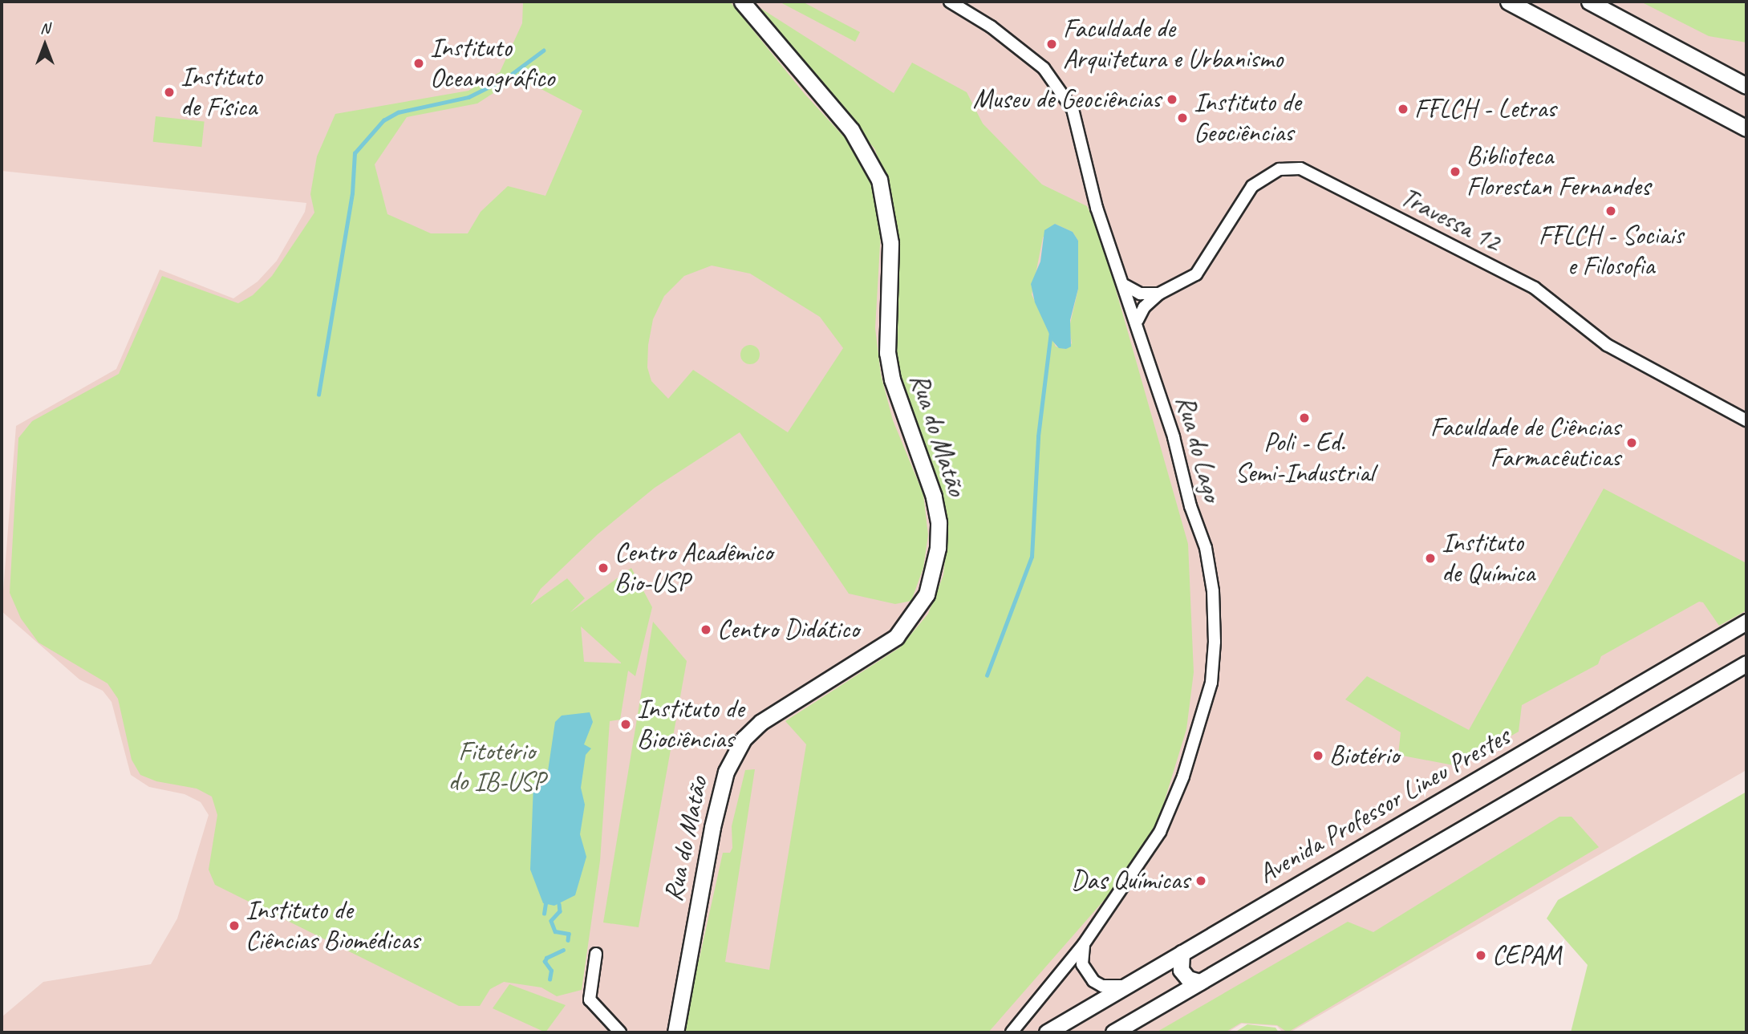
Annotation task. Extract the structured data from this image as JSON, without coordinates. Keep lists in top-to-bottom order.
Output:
{
  "streets": {
    "street": [
      "Travessa 12",
      "Rua do Matão",
      "Rua do Lago",
      "Avenida Professor Lineu Prestes"
    ]
  },
  "crossings": [
    ["Travessa 12", "Rua do Lago"]
  ],
  "parks": ["Fitotério do IB-USP"],
  "places": [
    "Faculdade de Arquitetura e Urbanismo",
    "Instituto Oceanográfico",
    "Instituto de Física",
    "Museu de Geociências",
    "FFLCH - Letras",
    "Instituto de Geociências",
    "Biblioteca Florestan Fernandes",
    "FFLCH - Sociais e Filosofia",
    "Poli - Ed. Semi-Industrial",
    "Faculdade de Ciências Farmacêuticas",
    "Instituto de Química",
    "Centro Acadêmico Bio-USP",
    "Centro Didático",
    "Instituto de Biociências",
    "Biotério",
    "Das Químicas",
    "Instituto de Ciências Biomédicas",
    "CEPAM"
  ],
  "north": "top"
}
